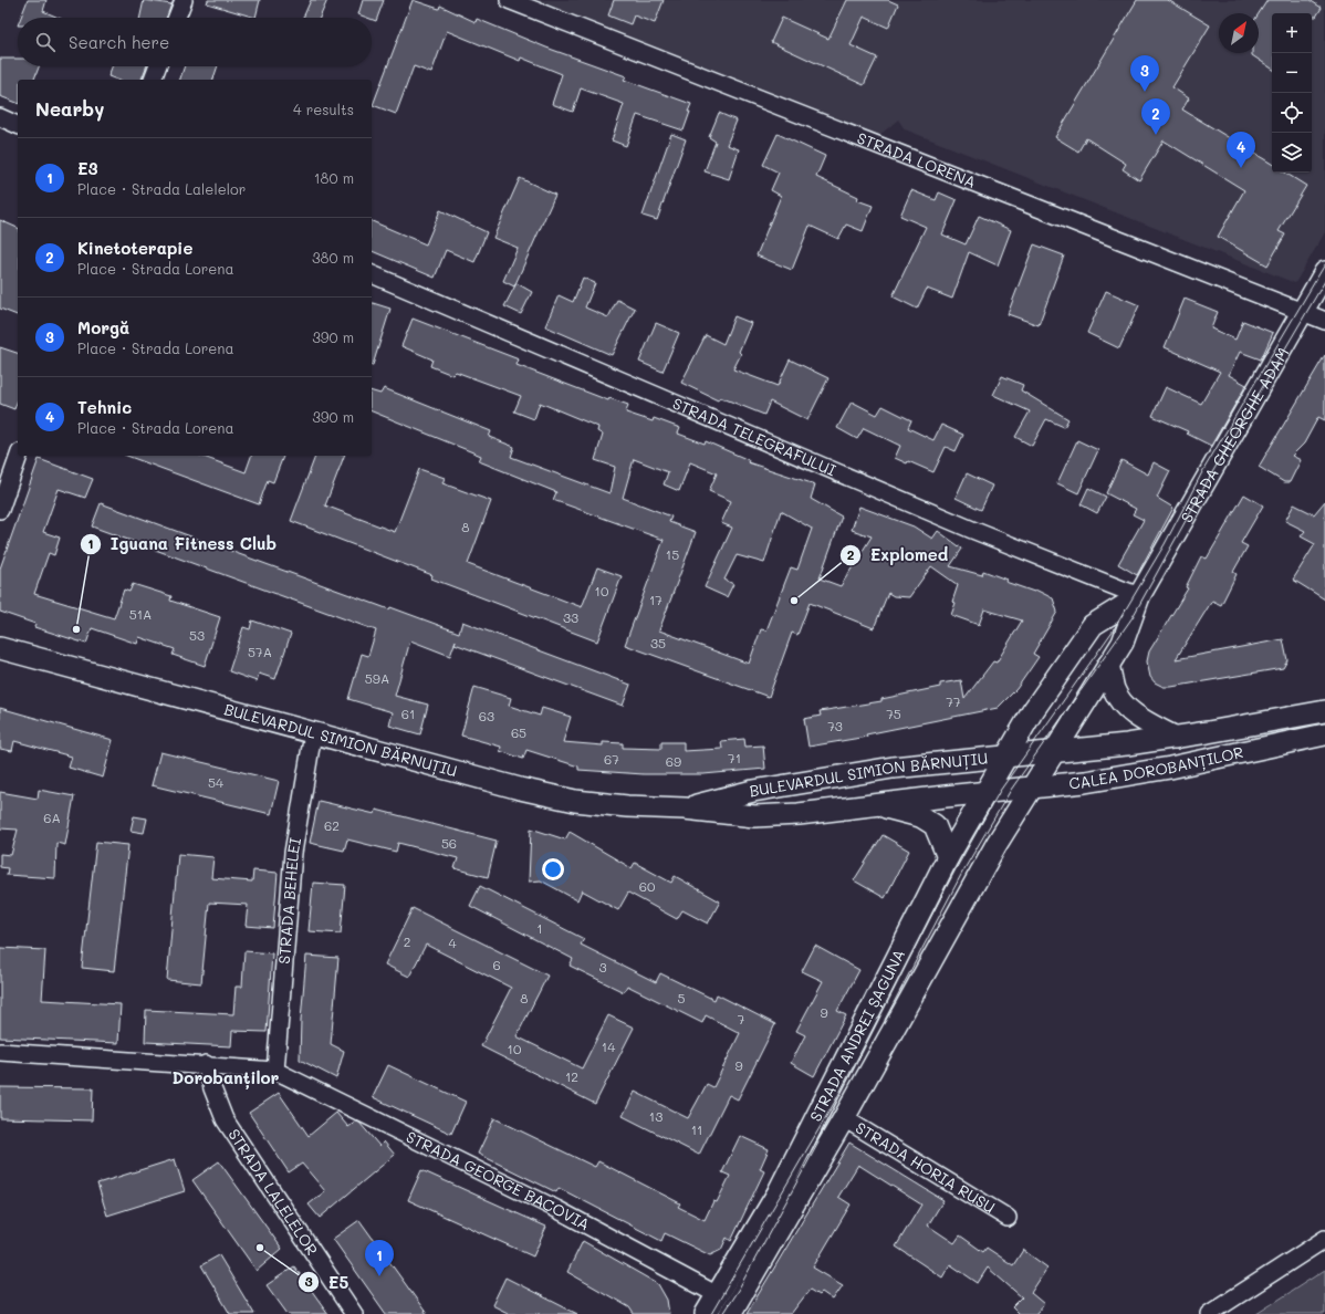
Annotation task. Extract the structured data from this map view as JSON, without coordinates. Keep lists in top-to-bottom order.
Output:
{
  "streets": {
    "main road": [
      "STRADA GHEORGHE ADAM",
      "BULEVARDUL SIMION BĂRNUȚIU",
      "CALEA DOROBANȚILOR",
      "STRADA ANDREI ȘAGUNA"
    ],
    "street": [
      "STRADA LORENA",
      "STRADA TELEGRAFULUI",
      "STRADA BEHELEI",
      "STRADA HORIA RUSU",
      "STRADA GEORGE BACOVIA",
      "STRADA LALELELOR"
    ]
  },
  "crossings": [
    ["STRADA LORENA", "STRADA GHEORGHE ADAM"],
    ["STRADA GHEORGHE ADAM", "STRADA TELEGRAFULUI"],
    ["STRADA GHEORGHE ADAM", "BULEVARDUL SIMION BĂRNUȚIU"],
    ["STRADA GHEORGHE ADAM", "CALEA DOROBANȚILOR"],
    ["STRADA GHEORGHE ADAM", "STRADA ANDREI ȘAGUNA"],
    ["BULEVARDUL SIMION BĂRNUȚIU", "CALEA DOROBANȚILOR"],
    ["BULEVARDUL SIMION BĂRNUȚIU", "STRADA BEHELEI"],
    ["BULEVARDUL SIMION BĂRNUȚIU", "STRADA ANDREI ȘAGUNA"],
    ["CALEA DOROBANȚILOR", "STRADA ANDREI ȘAGUNA"],
    ["STRADA BEHELEI", "STRADA GEORGE BACOVIA"],
    ["STRADA ANDREI ȘAGUNA", "STRADA HORIA RUSU"],
    ["STRADA ANDREI ȘAGUNA", "STRADA GEORGE BACOVIA"]
  ],
  "districts": ["Dorobanților"],
  "places": ["Explomed", "Iguana Fitness Club", "E5"],
  "house_numbers": [
    "8",
    "15",
    "10",
    "17",
    "51A",
    "33",
    "53",
    "35",
    "57A",
    "59A",
    "77",
    "61",
    "75",
    "63",
    "73",
    "65",
    "71",
    "67",
    "69",
    "54",
    "6A",
    "62",
    "56",
    "60",
    "1",
    "2",
    "4",
    "6",
    "3",
    "8",
    "5",
    "9",
    "7",
    "14",
    "10",
    "9",
    "12",
    "13",
    "11"
  ],
  "north": "top right",
  "page": {
    "map_buttons": ["+", "−"],
    "search": "Search here",
    "pins": [
      "3",
      "2",
      "4",
      "1"
    ],
    "heading": ["Nearby", "4 results"],
    "list": [
      {
        "mark": "1",
        "name": "E3",
        "note": "Place · Strada Lalelelor",
        "value": "180 m"
      },
      {
        "mark": "2",
        "name": "Kinetoterapie",
        "note": "Place · Strada Lorena",
        "value": "380 m"
      },
      {
        "mark": "3",
        "name": "Morgă",
        "note": "Place · Strada Lorena",
        "value": "390 m"
      },
      {
        "mark": "4",
        "name": "Tehnic",
        "note": "Place · Strada Lorena",
        "value": "390 m"
      }
    ]
  }
}
